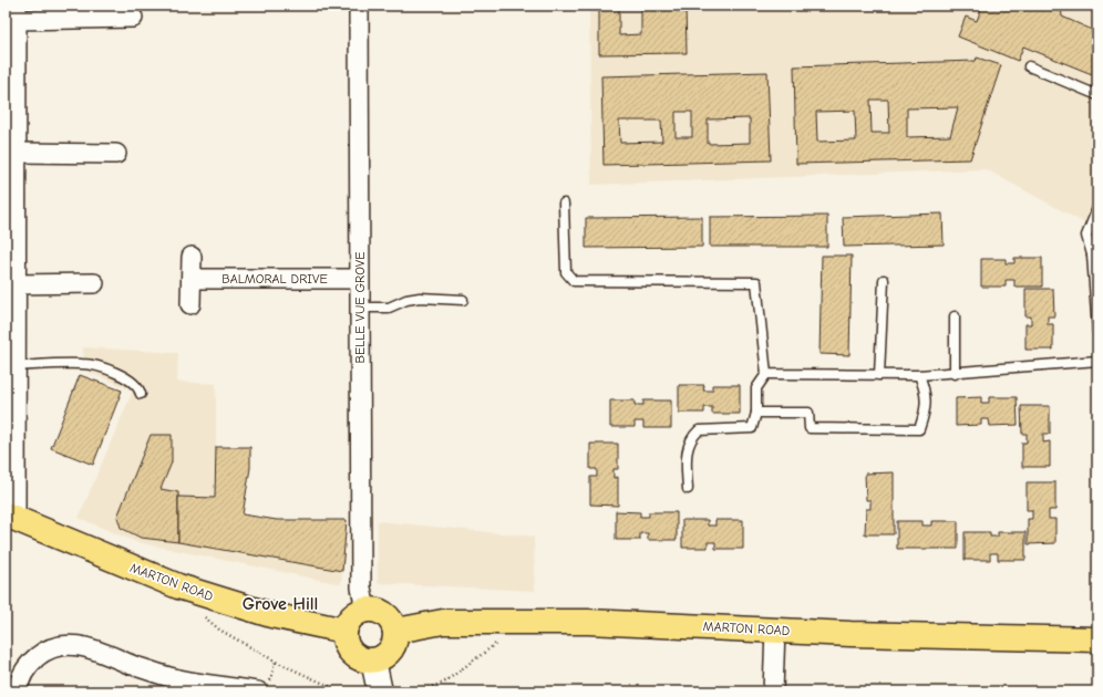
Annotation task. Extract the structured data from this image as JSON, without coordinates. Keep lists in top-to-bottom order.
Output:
{
  "streets": {
    "main road": ["MARTON ROAD"],
    "street": ["BALMORAL DRIVE", "BELLE VUE GROVE"]
  },
  "crossings": [
    ["BALMORAL DRIVE", "BELLE VUE GROVE"],
    ["BELLE VUE GROVE", "MARTON ROAD"]
  ],
  "districts": ["Grove Hill"]
}
